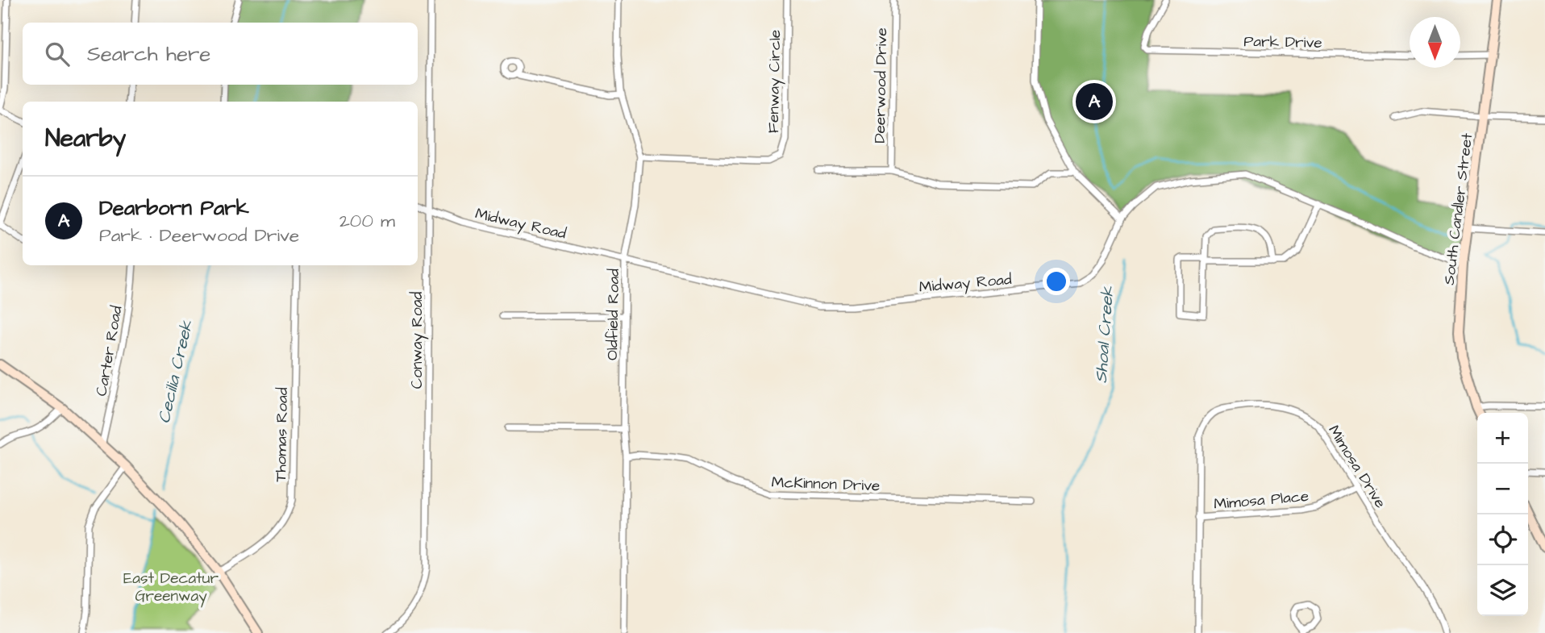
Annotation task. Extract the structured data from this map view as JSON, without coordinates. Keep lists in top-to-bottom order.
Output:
{
  "streets": {
    "main road": ["South Candler Street"],
    "street": [
      "Park Drive",
      "Fenway Circle",
      "Deerwood Drive",
      "Midway Road",
      "Oldfield Road",
      "Conway Road",
      "Carter Road",
      "Thomas Road",
      "Mimosa Drive",
      "McKinnon Drive",
      "Mimosa Place"
    ]
  },
  "crossings": [
    ["Fenway Circle", "Oldfield Road"],
    ["South Candler Street", "Midway Road"],
    ["Midway Road", "Oldfield Road"],
    ["Midway Road", "Conway Road"],
    ["Oldfield Road", "McKinnon Drive"],
    ["Mimosa Drive", "Mimosa Place"]
  ],
  "water": ["Shoal Creek", "Cecilia Creek"],
  "parks": ["East Decatur Greenway"],
  "north": "bottom",
  "page": {
    "search": "Search here",
    "pins": "A",
    "heading": "Nearby",
    "list": [
      {
        "mark": "A",
        "name": "Dearborn Park",
        "note": "Park · Deerwood Drive",
        "value": "200 m"
      }
    ],
    "map_buttons": ["+", "−"]
  }
}
